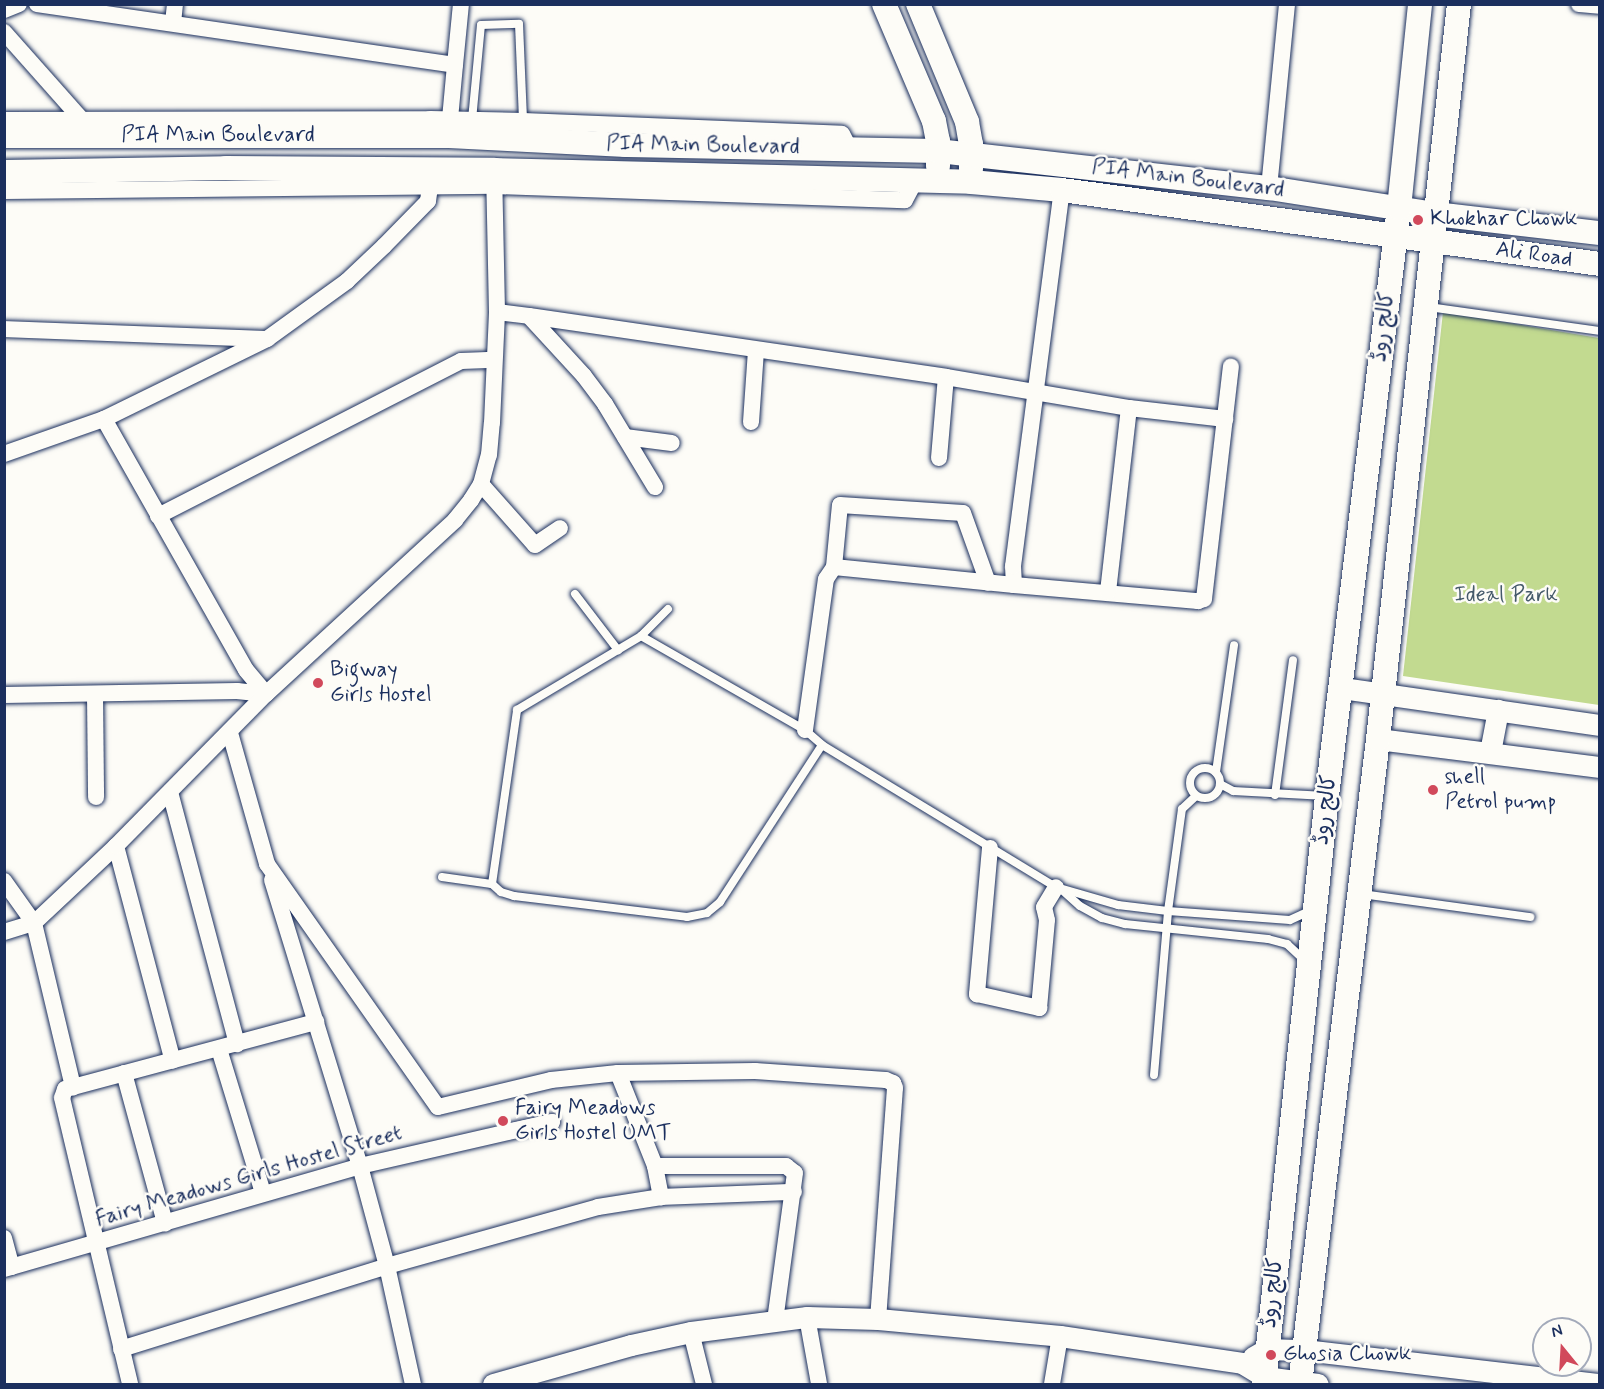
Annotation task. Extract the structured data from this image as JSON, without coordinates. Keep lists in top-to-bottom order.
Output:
{
  "streets": {
    "main road": ["PIA Main Boulevard", "Ali Road", "کالج روڈ"],
    "street": ["Fairy Meadows Girls Hostel Street"]
  },
  "crossings": [
    ["PIA Main Boulevard", "Ali Road"],
    ["PIA Main Boulevard", "کالج روڈ"],
    ["Ali Road", "کالج روڈ"]
  ],
  "parks": ["Ideal Park"],
  "places": [
    "Khokhar Chowk",
    "Bigway Girls Hostel",
    "shell Petrol pump",
    "Fairy Meadows Girls Hostel UMT",
    "Ghosia Chowk"
  ],
  "north": "top"
}
